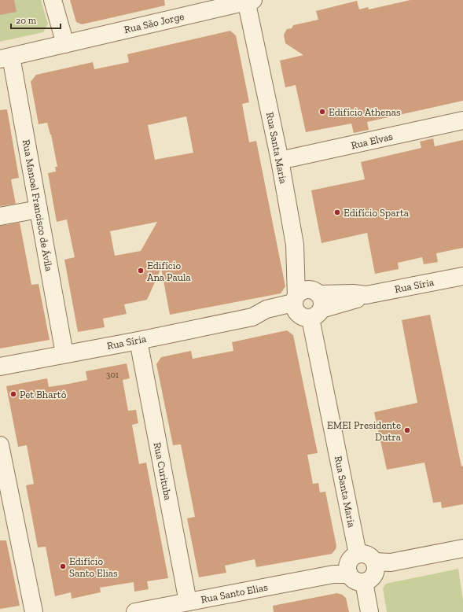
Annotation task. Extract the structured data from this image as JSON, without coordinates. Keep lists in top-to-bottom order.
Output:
{
  "streets": {
    "street": [
      "Rua São Jorge",
      "Rua Elvas",
      "Rua Santa Maria",
      "Rua Manoel Francisco de Ávila",
      "Rua Síria",
      "Rua Curituba",
      "Rua Santo Elias"
    ]
  },
  "crossings": [
    ["Rua São Jorge", "Rua Santa Maria"],
    ["Rua São Jorge", "Rua Manoel Francisco de Ávila"],
    ["Rua Elvas", "Rua Santa Maria"],
    ["Rua Santa Maria", "Rua Síria"],
    ["Rua Santa Maria", "Rua Santo Elias"],
    ["Rua Manoel Francisco de Ávila", "Rua Síria"],
    ["Rua Síria", "Rua Curituba"],
    ["Rua Curituba", "Rua Santo Elias"]
  ],
  "places": [
    "Edifício Athenas",
    "Edifício Sparta",
    "Edifício Ana Paula",
    "Pet Bhartô",
    "EMEI Presidente Dutra",
    "Edifício Santo Elias"
  ],
  "house_numbers": ["301"],
  "scale_bar": "20 m"
}
